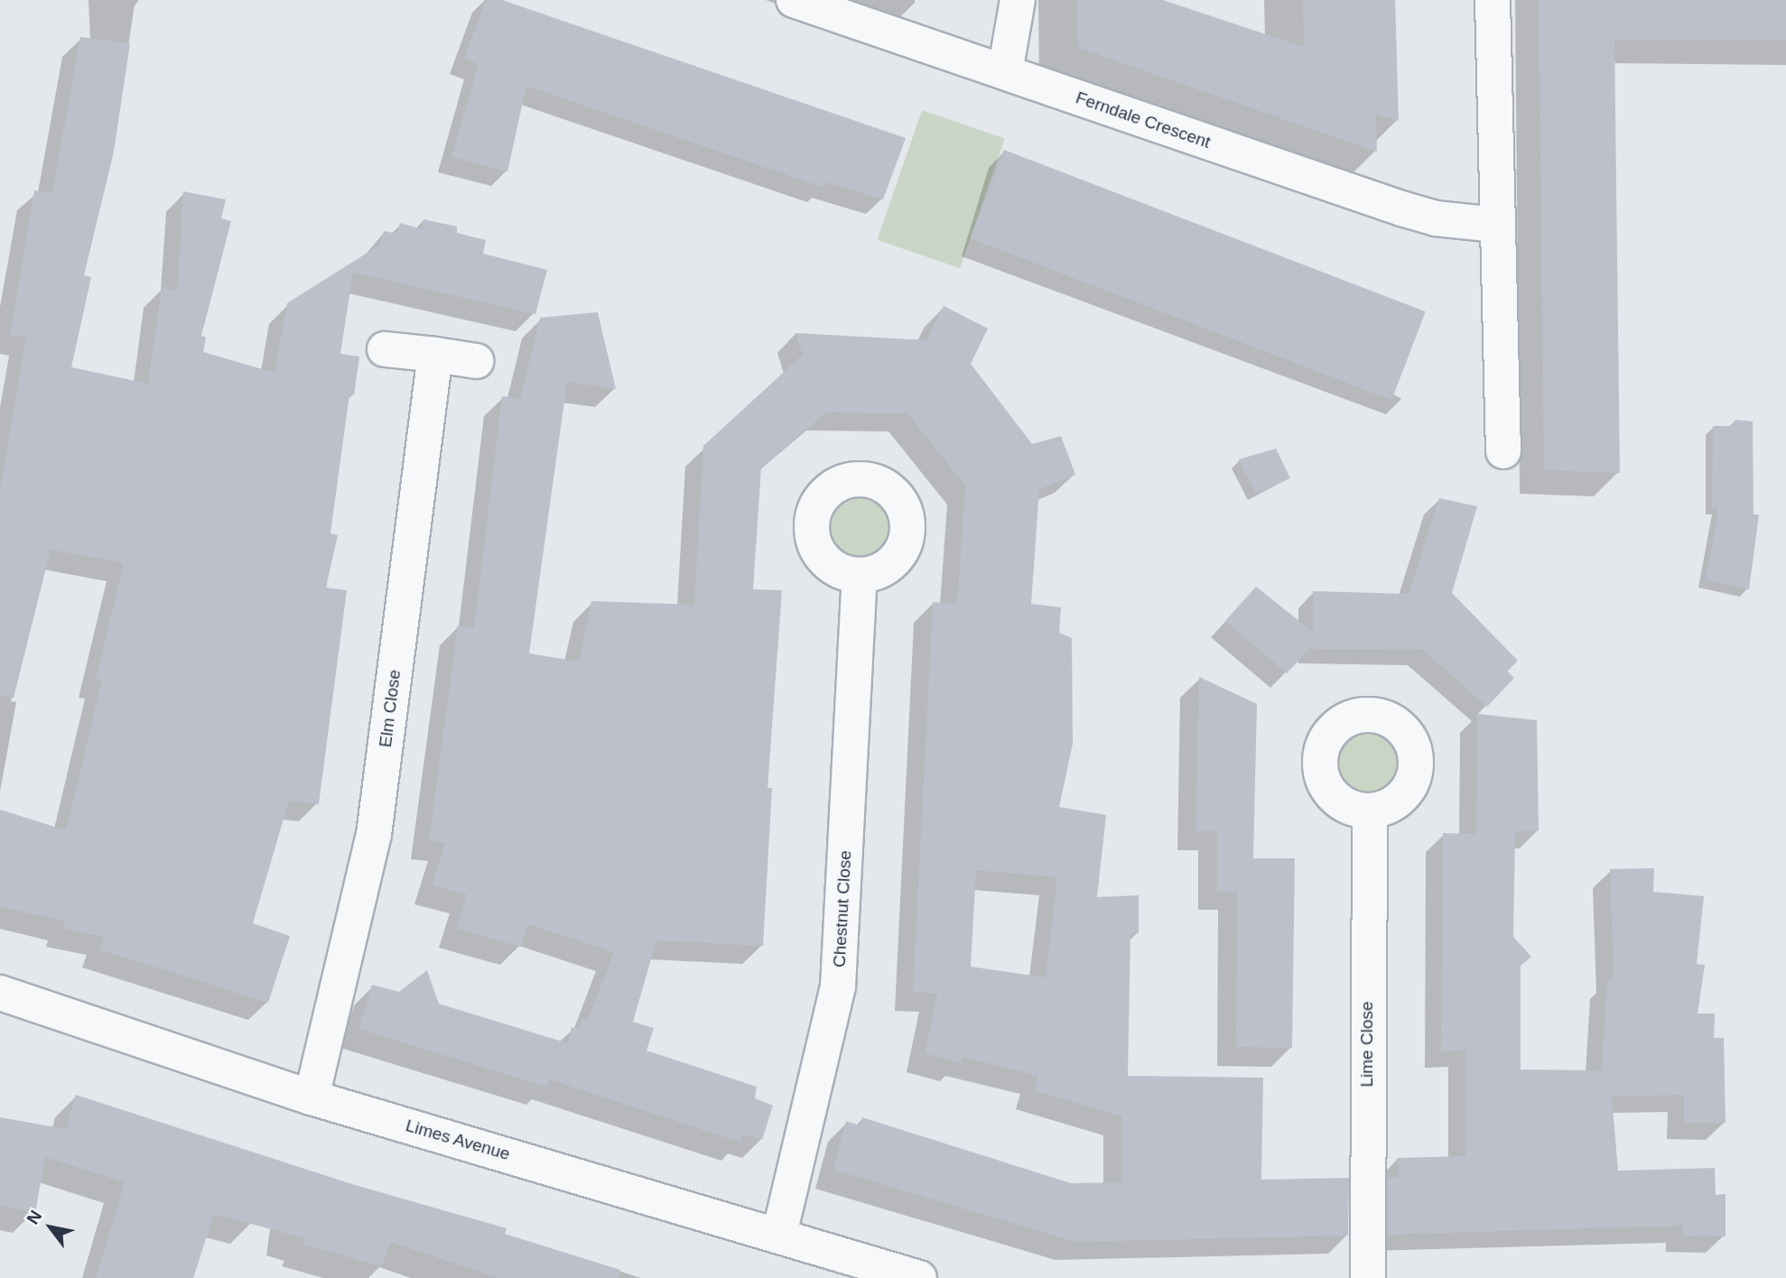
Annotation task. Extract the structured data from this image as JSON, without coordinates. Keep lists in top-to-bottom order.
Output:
{
  "streets": {
    "street": [
      "Ferndale Crescent",
      "Elm Close",
      "Chestnut Close",
      "Lime Close",
      "Limes Avenue"
    ]
  },
  "crossings": [
    ["Elm Close", "Limes Avenue"],
    ["Chestnut Close", "Limes Avenue"]
  ],
  "north": "top left"
}
